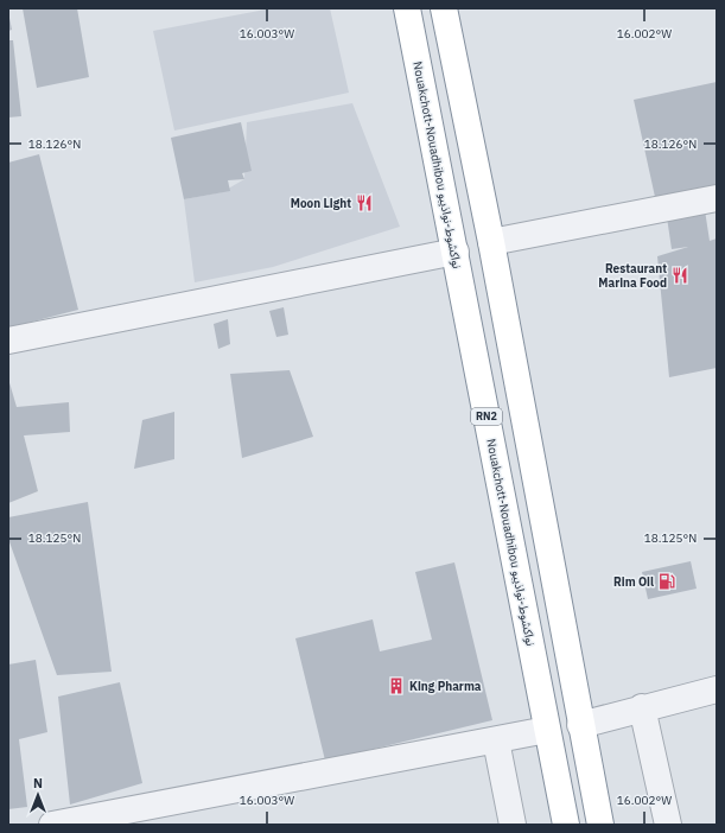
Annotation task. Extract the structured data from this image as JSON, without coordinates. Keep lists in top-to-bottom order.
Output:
{
  "streets": {
    "highway": ["Nouakchott-Nouadhibou نواكشوط-نواذيبو", "RN2"]
  },
  "places": {
    "restaurant": ["Moon Light", "Restaurant Marina Food"],
    "fuel station": ["Rim Oil"],
    "building": ["King Pharma"]
  },
  "north": "top",
  "coordinates": [
    "16.003°W",
    "16.002°W",
    "18.126°N",
    "18.125°N"
  ]
}
